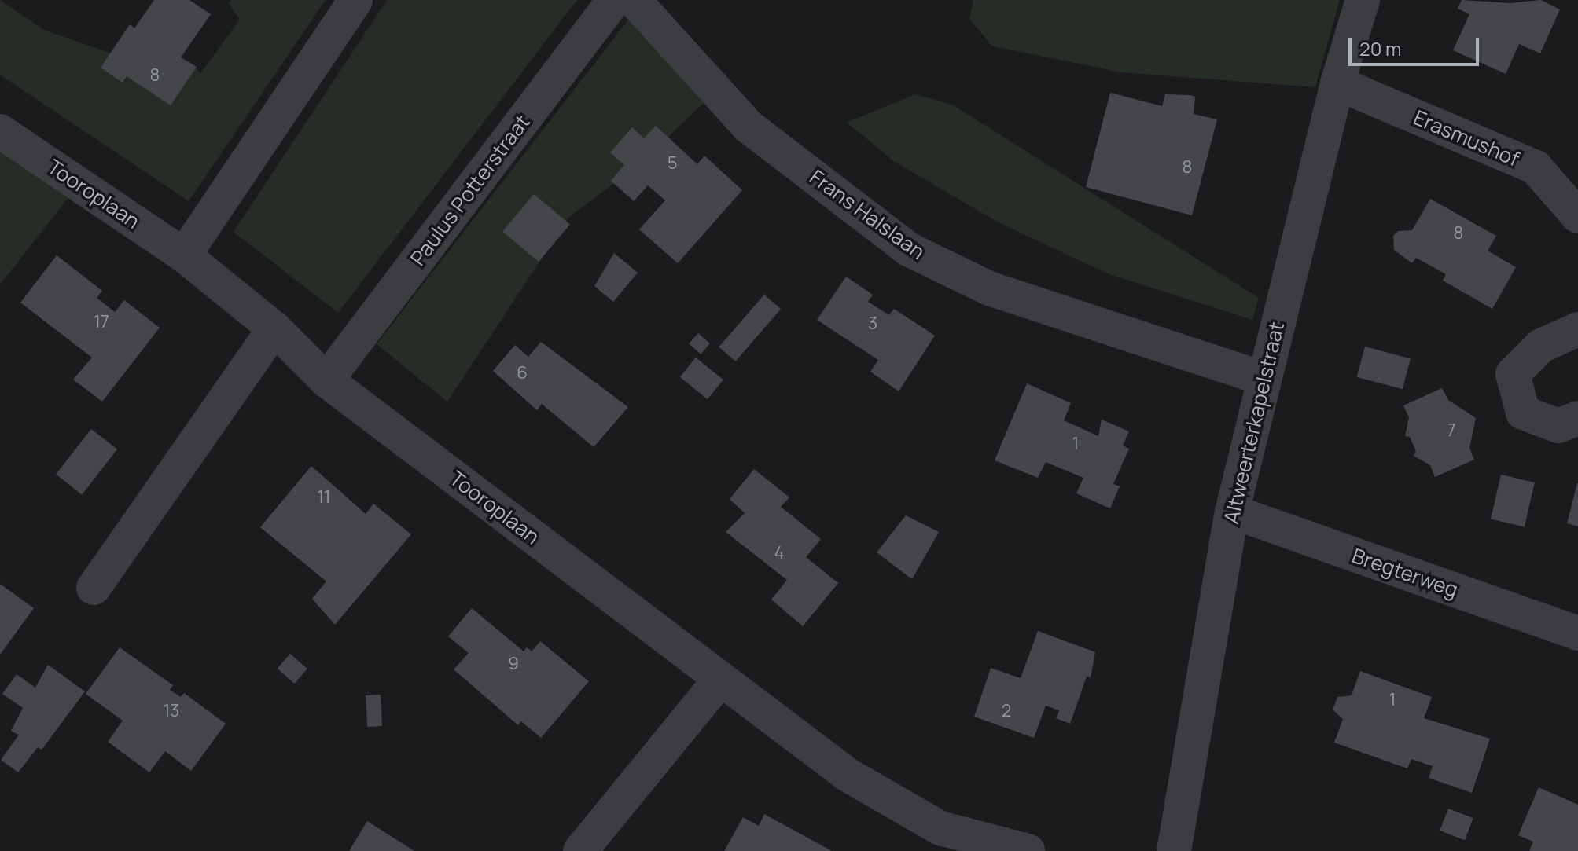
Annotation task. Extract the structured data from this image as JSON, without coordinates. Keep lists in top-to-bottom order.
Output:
{
  "streets": {
    "street": [
      "Erasmushof",
      "Paulus Potterstraat",
      "Tooroplaan",
      "Frans Halslaan",
      "Altweerterkapelstraat",
      "Bregterweg"
    ]
  },
  "crossings": [
    ["Erasmushof", "Altweerterkapelstraat"],
    ["Paulus Potterstraat", "Tooroplaan"],
    ["Frans Halslaan", "Altweerterkapelstraat"],
    ["Altweerterkapelstraat", "Bregterweg"]
  ],
  "house_numbers": [
    "8",
    "5",
    "8",
    "8",
    "17",
    "3",
    "6",
    "7",
    "1",
    "11",
    "4",
    "9",
    "1",
    "13",
    "2"
  ],
  "scale_bar": "20 m"
}
